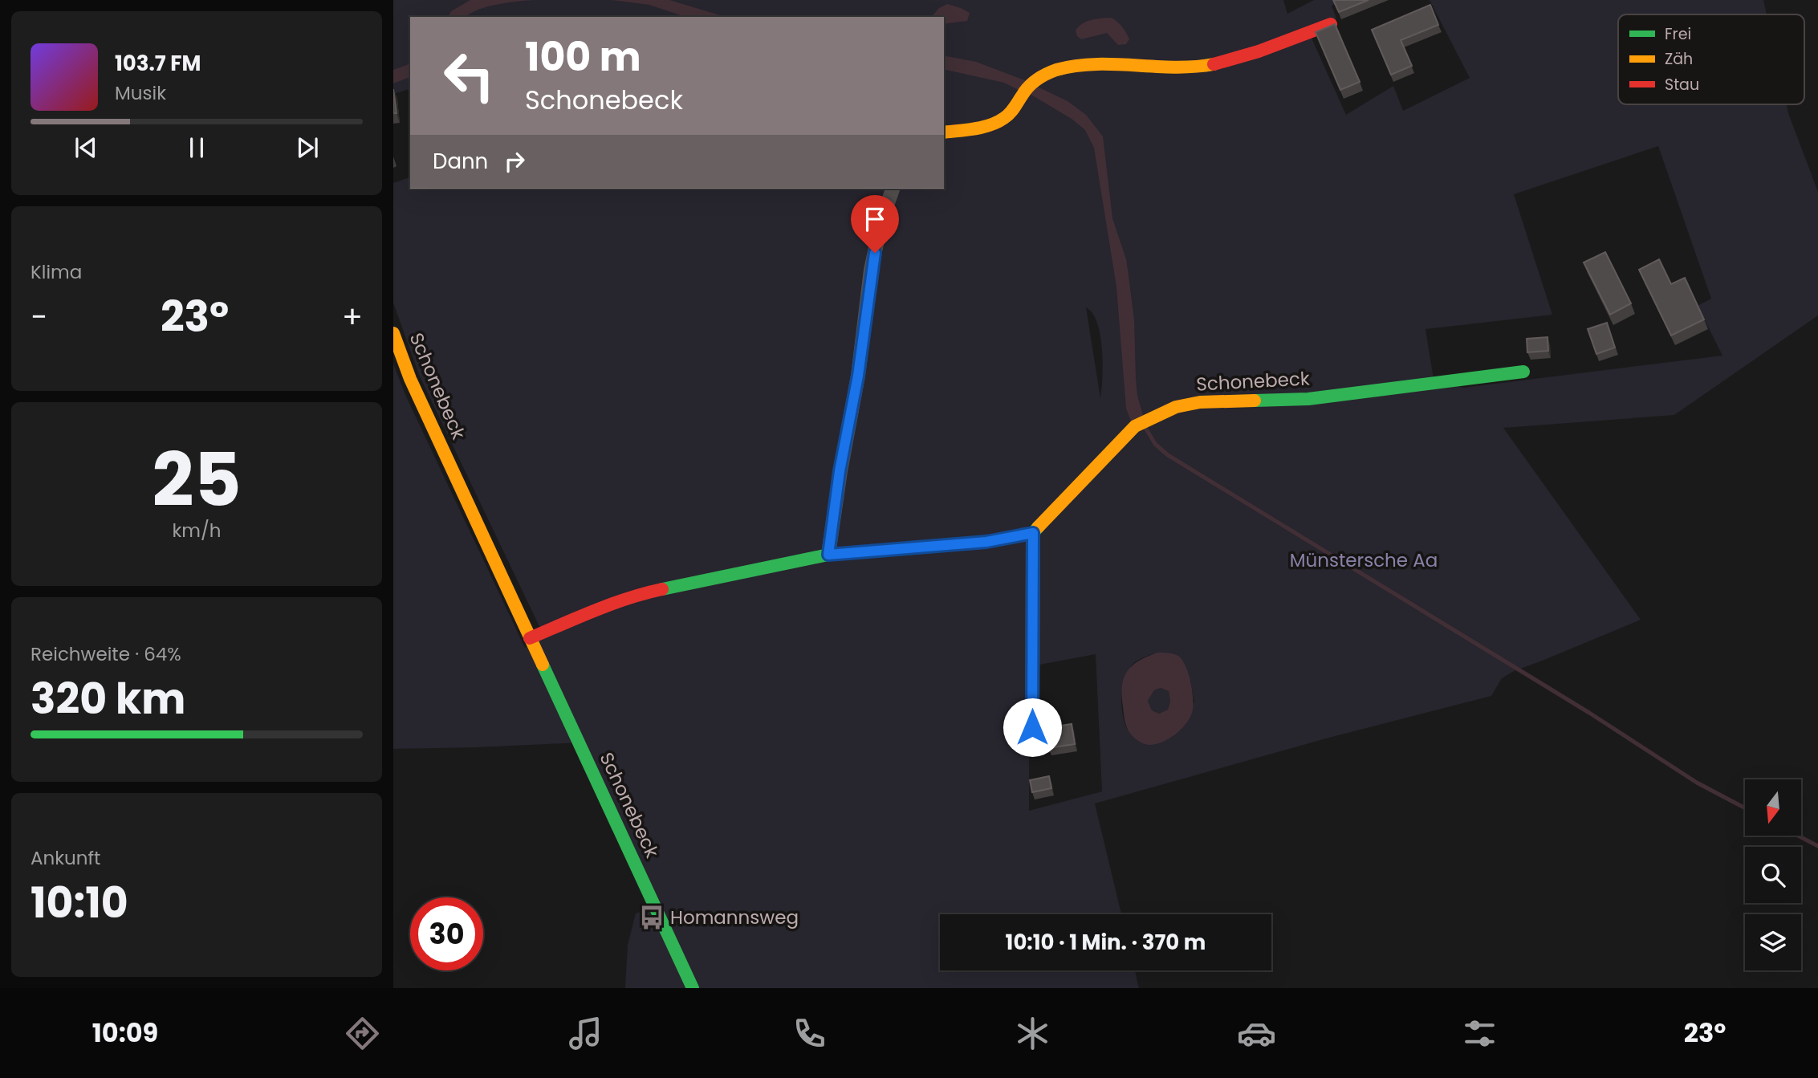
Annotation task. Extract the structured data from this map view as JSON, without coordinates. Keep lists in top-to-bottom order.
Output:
{
  "streets": {
    "street": ["Schonebeck"]
  },
  "parks": ["Münstersche Aa"],
  "places": {
    "bus stop": ["Homannsweg"]
  },
  "legend": ["Frei", "Zäh", "Stau"],
  "north": "bottom",
  "page": {
    "turn": ["100 m", "Schonebeck"],
    "song": ["103.7 FM", "Musik"],
    "then": "Dann",
    "tile": [
      "Klima",
      ["25", "km/h"],
      ["Reichweite · 64%", "320 km"],
      ["Ankunft", "10:10"]
    ],
    "heat": ["−", "23°", "+"],
    "limit": "30",
    "trip": "10:10 · 1 Min. · 370 m",
    "tabs": ["10:09", "23°"]
  }
}
